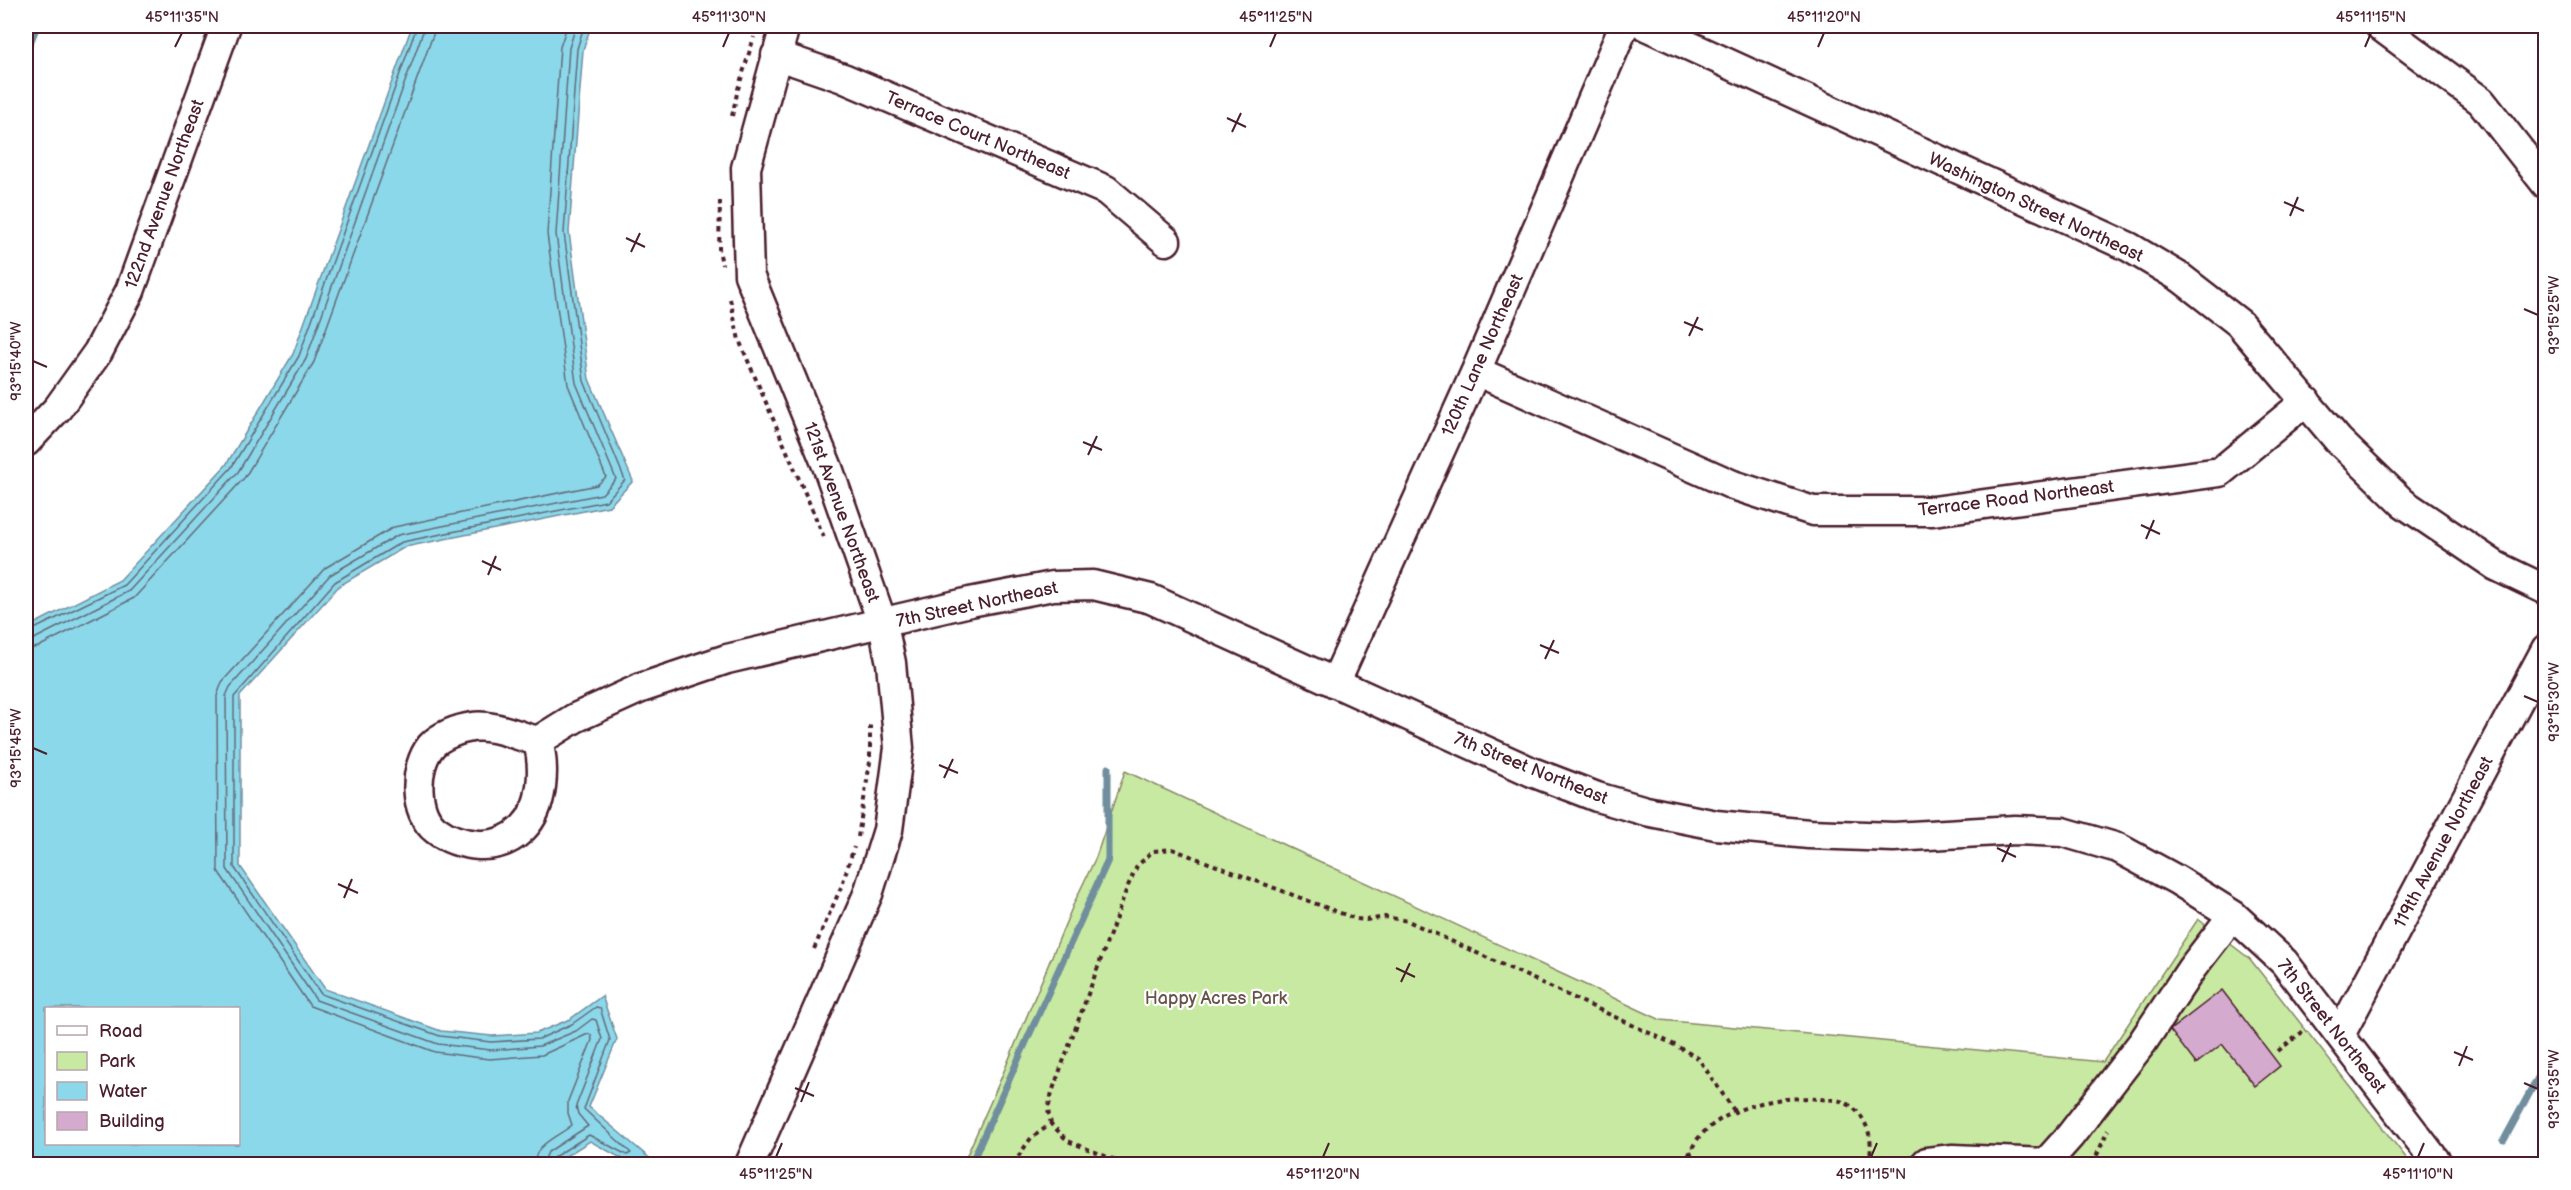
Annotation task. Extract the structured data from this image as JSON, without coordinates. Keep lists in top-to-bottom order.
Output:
{
  "streets": {
    "street": [
      "Terrace Court Northeast",
      "122nd Avenue Northeast",
      "Washington Street Northeast",
      "120th Lane Northeast",
      "Terrace Road Northeast",
      "121st Avenue Northeast",
      "7th Street Northeast",
      "119th Avenue Northeast"
    ]
  },
  "crossings": [
    ["Terrace Court Northeast", "121st Avenue Northeast"],
    ["Washington Street Northeast", "Terrace Road Northeast"],
    ["120th Lane Northeast", "Terrace Road Northeast"],
    ["120th Lane Northeast", "7th Street Northeast"],
    ["121st Avenue Northeast", "7th Street Northeast"],
    ["7th Street Northeast", "119th Avenue Northeast"]
  ],
  "parks": ["Happy Acres Park"],
  "legend": [
    "Road",
    "Park",
    "Water",
    "Building"
  ],
  "coordinates": [
    "45°11'35\"N",
    "45°11'30\"N",
    "45°11'25\"N",
    "45°11'20\"N",
    "45°11'15\"N",
    "93°15'25\"W",
    "93°15'40\"W",
    "93°15'30\"W",
    "93°15'45\"W",
    "93°15'35\"W",
    "45°11'10\"N"
  ]
}
